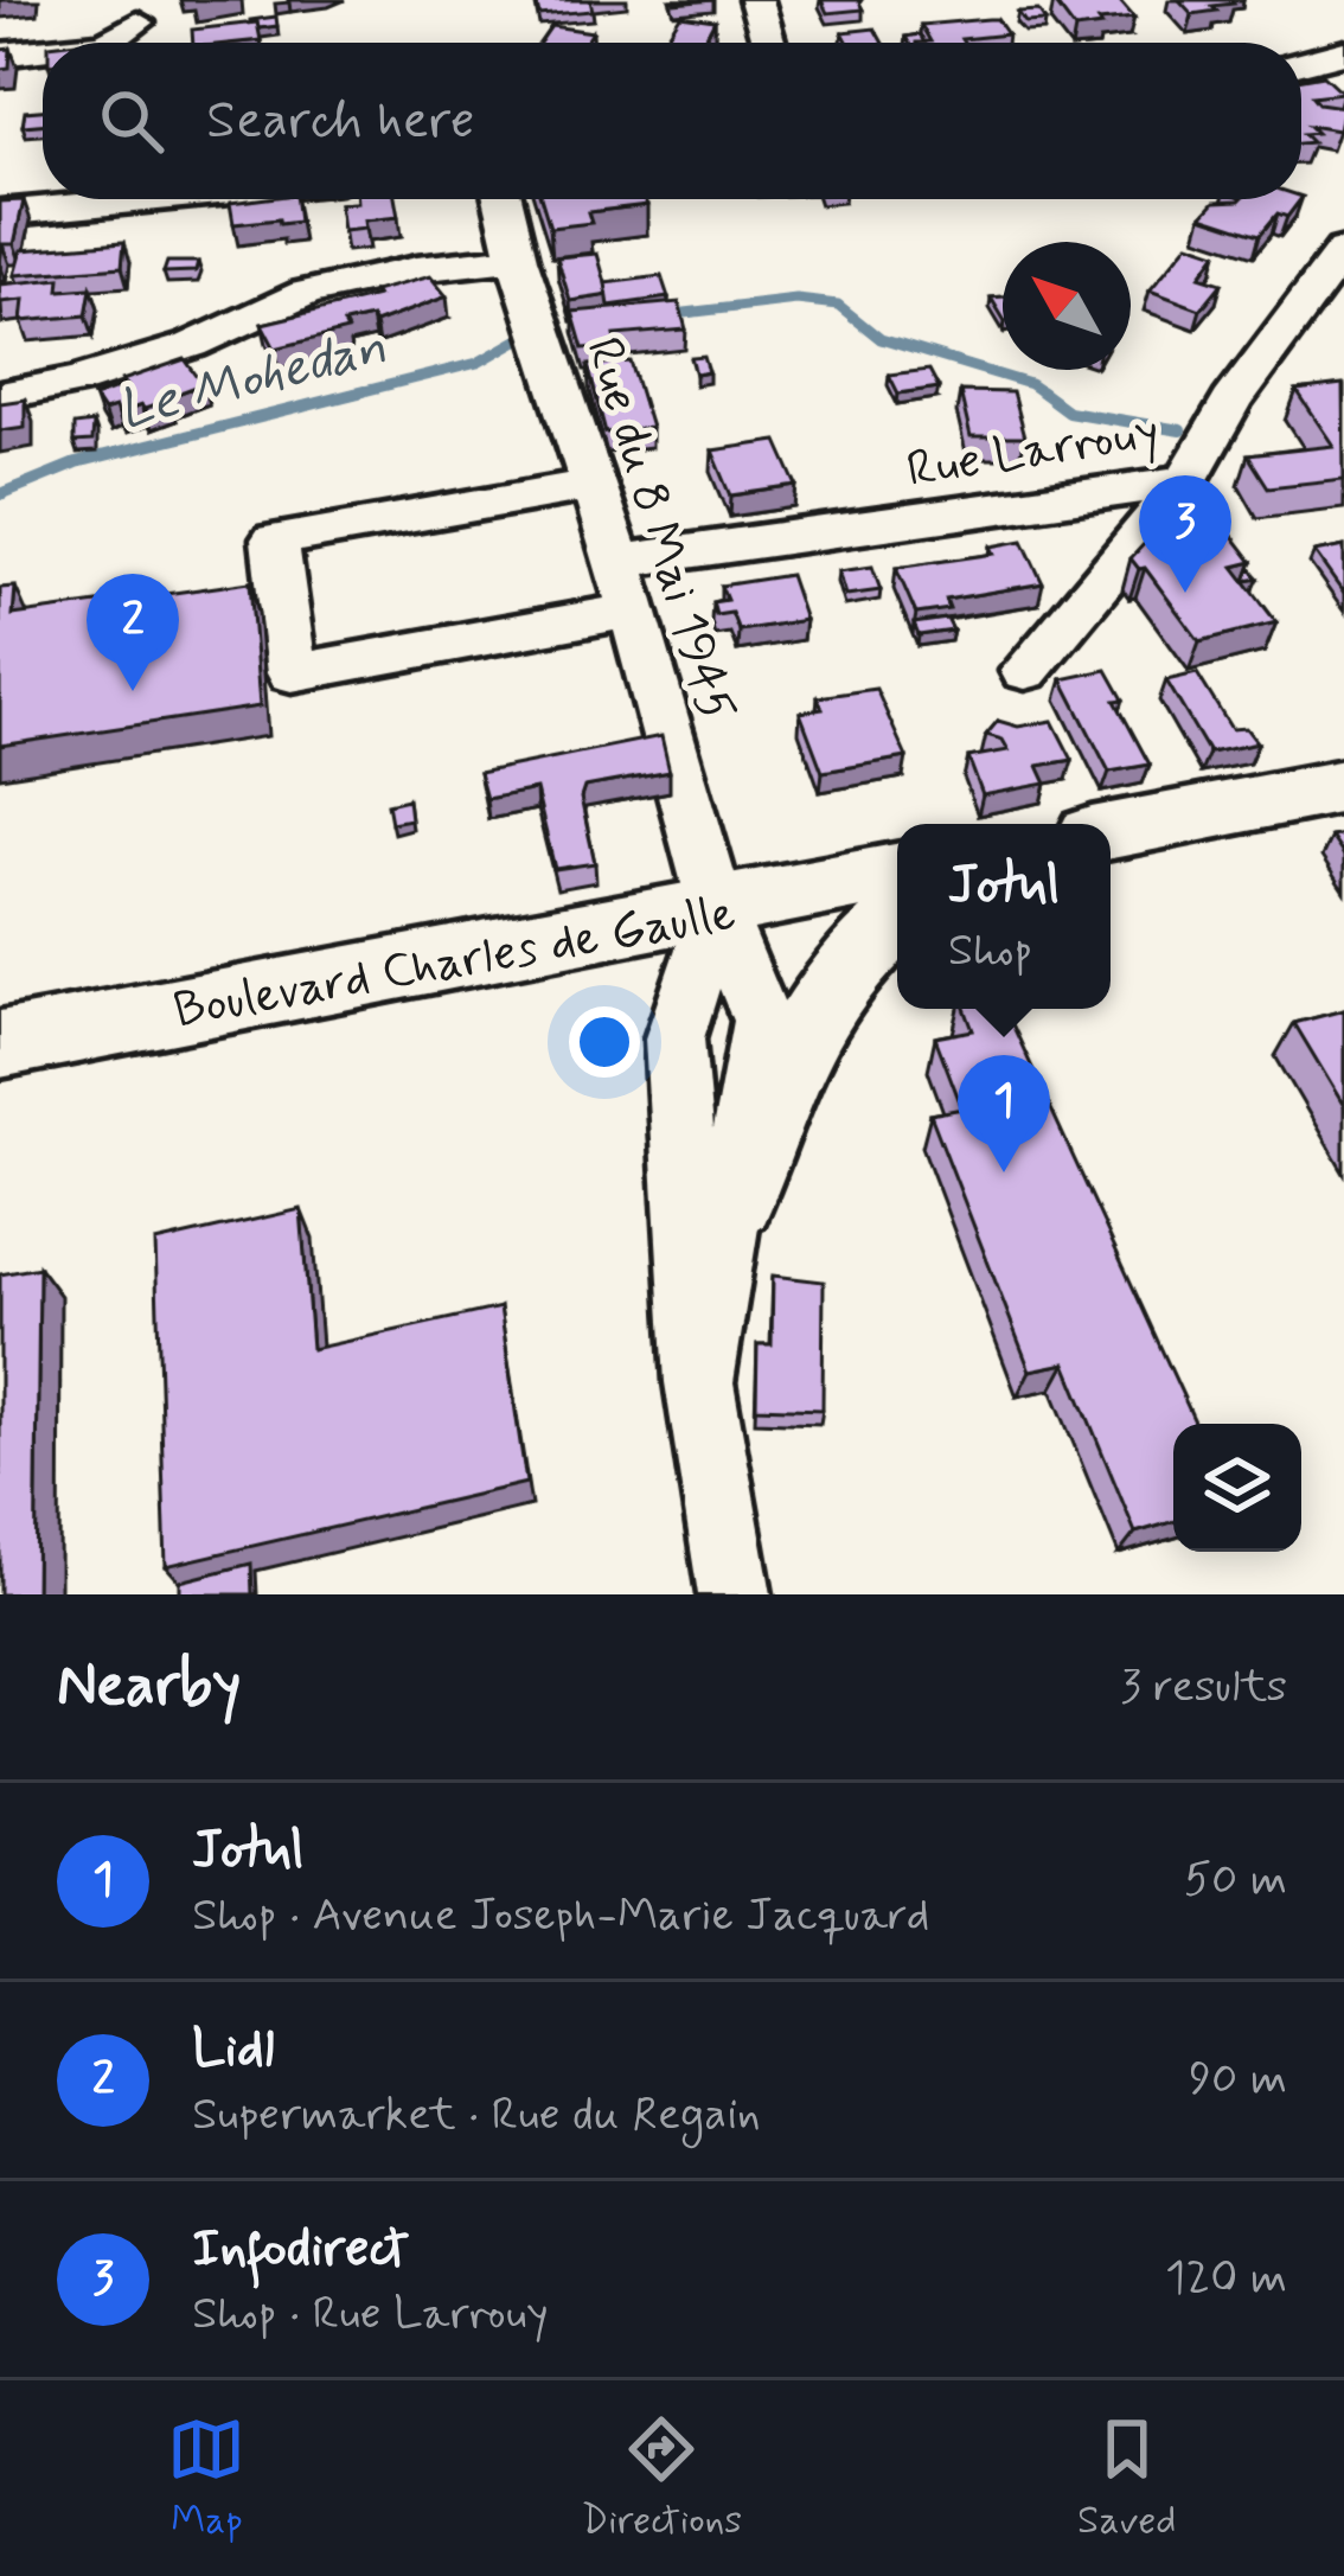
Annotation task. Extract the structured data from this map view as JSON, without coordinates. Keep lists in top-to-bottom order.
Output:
{
  "streets": {
    "main road": ["Boulevard Charles de Gaulle"],
    "street": ["Rue Larrouy", "Rue du 8 Mai 1945"]
  },
  "crossings": [
    ["Rue Larrouy", "Rue du 8 Mai 1945"],
    ["Rue du 8 Mai 1945", "Boulevard Charles de Gaulle"]
  ],
  "water": ["Le Mohedan"],
  "north": "top left",
  "page": {
    "search": "Search here",
    "pins": ["3", "2", "1"],
    "popup": ["Jotul", "Shop"],
    "heading": ["Nearby", "3 results"],
    "list": [
      {
        "mark": "1",
        "name": "Jotul",
        "note": "Shop · Avenue Joseph-Marie Jacquard",
        "value": "50 m"
      },
      {
        "mark": "2",
        "name": "Lidl",
        "note": "Supermarket · Rue du Regain",
        "value": "90 m"
      },
      {
        "mark": "3",
        "name": "Infodirect",
        "note": "Shop · Rue Larrouy",
        "value": "120 m"
      }
    ],
    "nav": ["Map", "Directions", "Saved"]
  }
}
